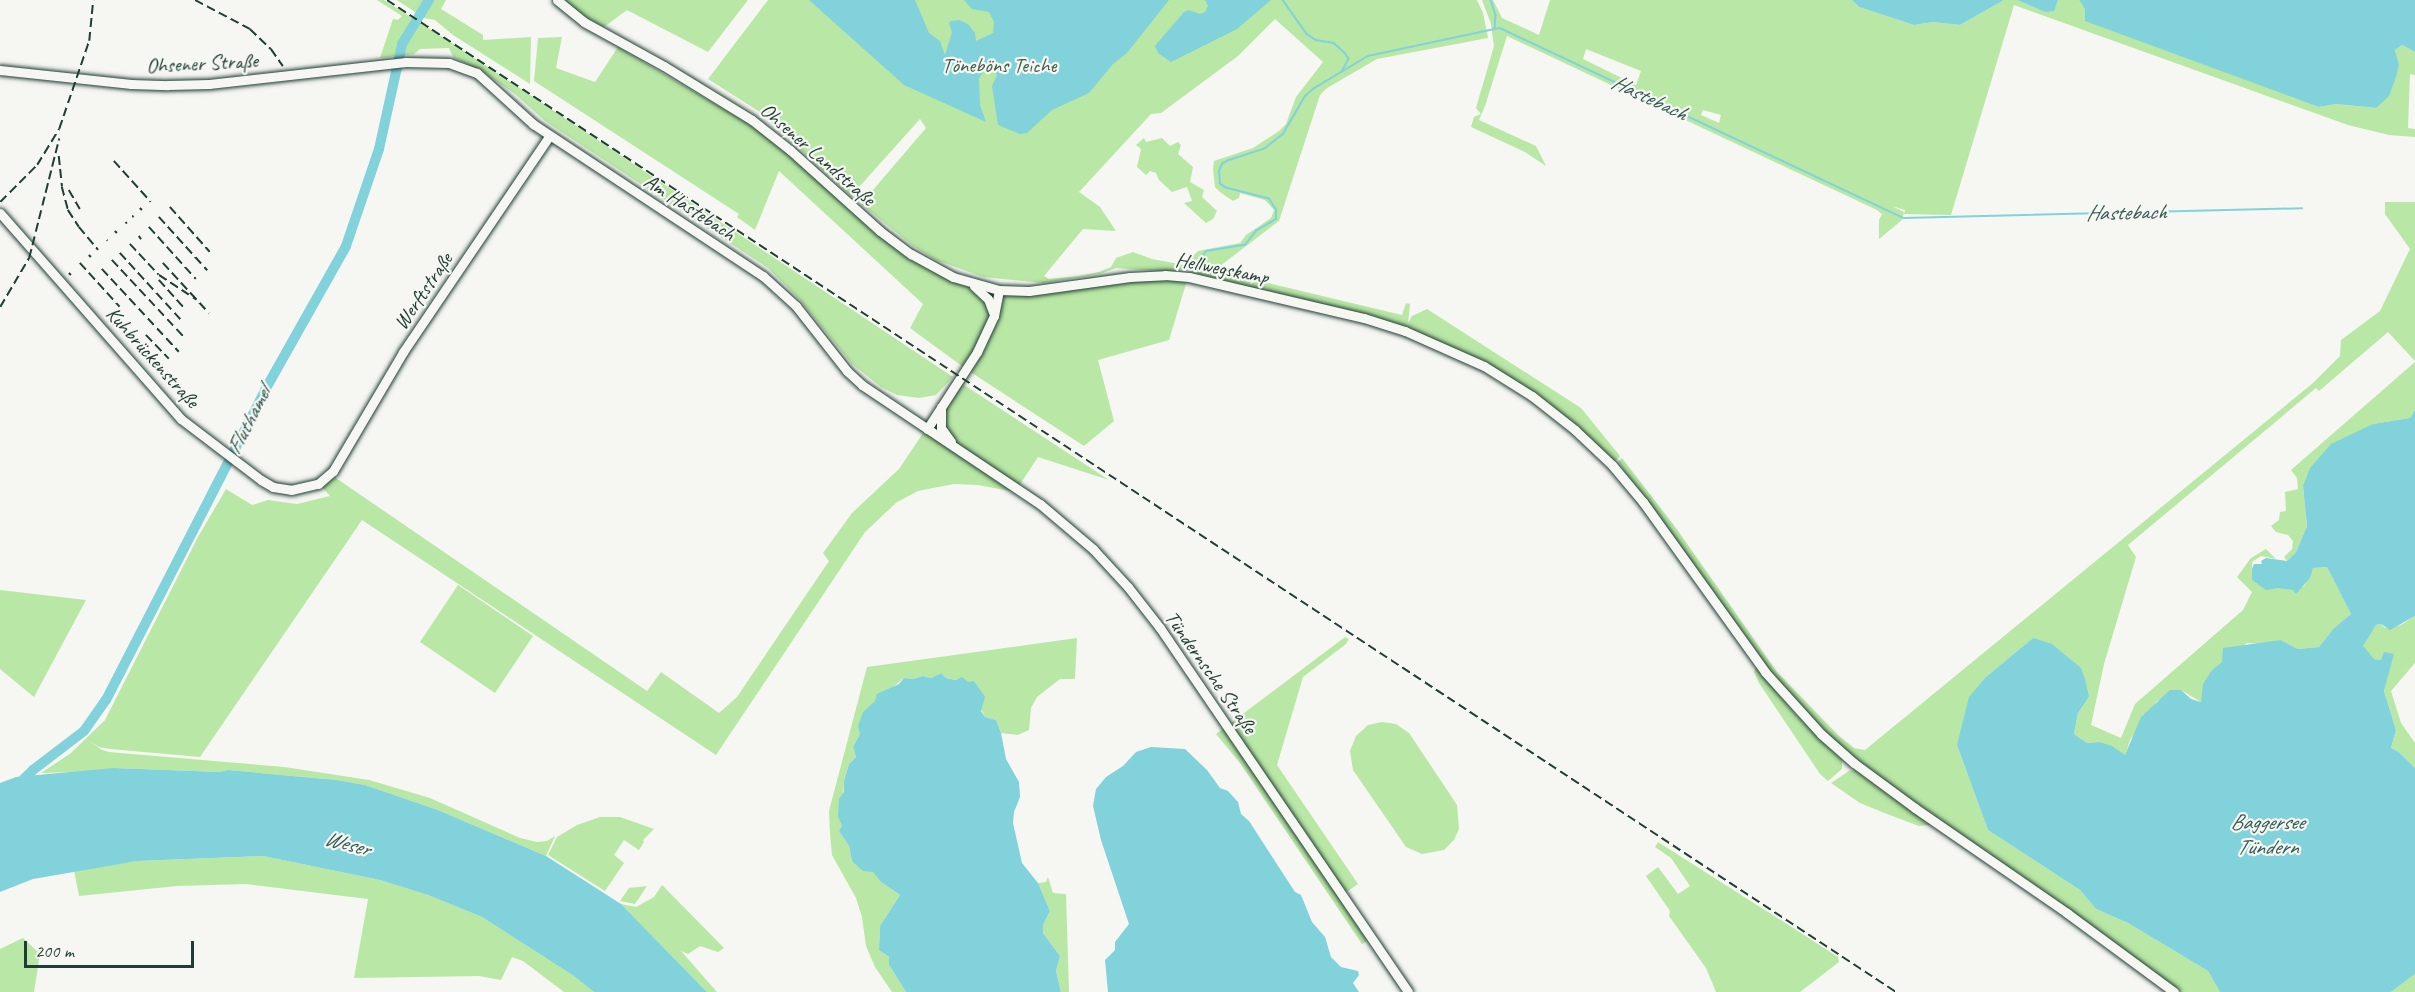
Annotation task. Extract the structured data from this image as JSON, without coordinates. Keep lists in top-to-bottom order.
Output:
{
  "streets": {
    "main road": [
      "Ohsener Straße",
      "Ohsener Landstraße",
      "Am Hastebach",
      "Hellwegskamp",
      "Werftstraße",
      "Kuhbrückenstraße",
      "Tündernsche Straße"
    ]
  },
  "crossings": [
    ["Ohsener Straße", "Am Hastebach"],
    ["Ohsener Landstraße", "Hellwegskamp"],
    ["Am Hastebach", "Werftstraße"],
    ["Am Hastebach", "Tündernsche Straße"],
    ["Werftstraße", "Kuhbrückenstraße"]
  ],
  "water": [
    "Hastebach",
    "Fluthamel",
    "Baggersee Tündern",
    "Weser"
  ],
  "parks": ["Töneböns Teiche"],
  "scale_bar": "200 m"
}
